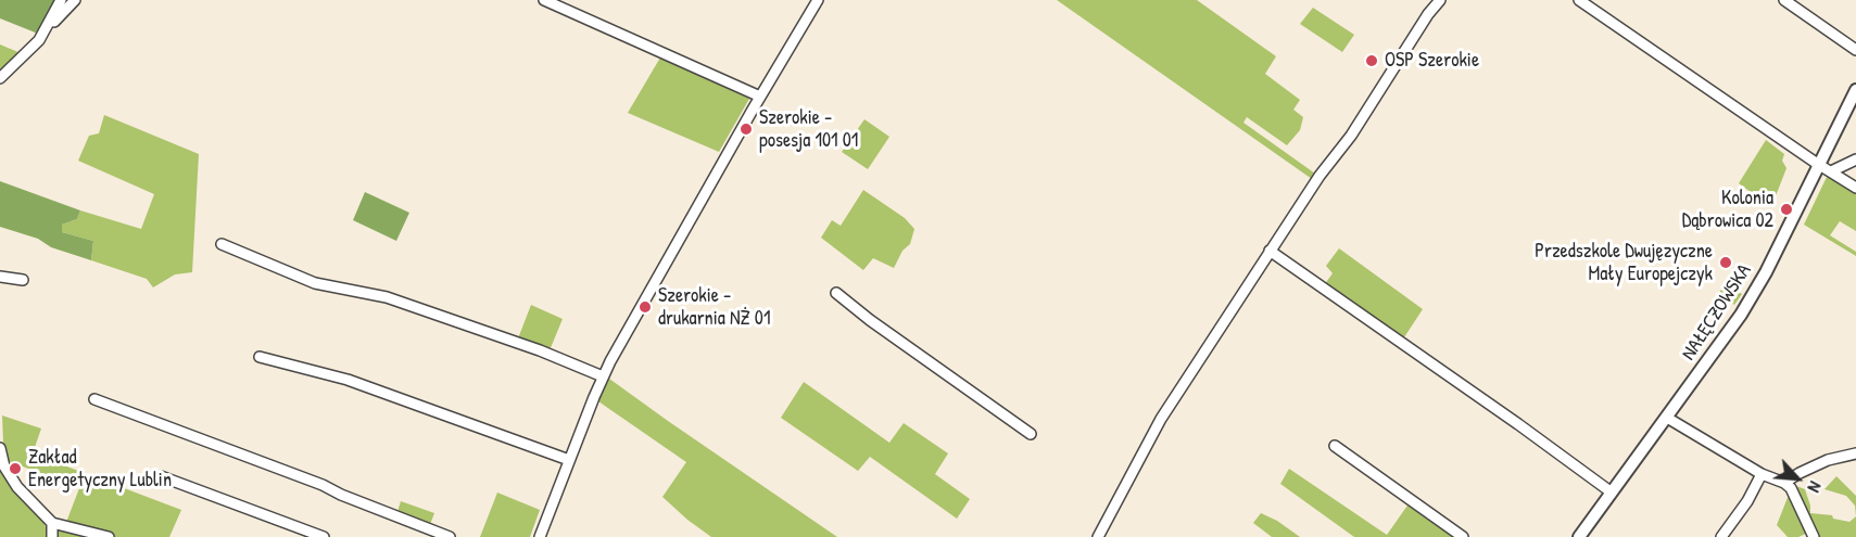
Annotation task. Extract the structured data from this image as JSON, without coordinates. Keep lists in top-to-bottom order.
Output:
{
  "streets": {
    "main road": ["NAŁĘCZOWSKA"]
  },
  "places": [
    "OSP Szerokie",
    "Szerokie - posesja 101 01",
    "Kolonia Dąbrowica 02",
    "Przedszkole Dwujęzyczne Mały Europejczyk",
    "Szerokie - drukarnia NŻ 01",
    "Zakład Energetyczny Lublin"
  ],
  "north": "bottom right"
}
